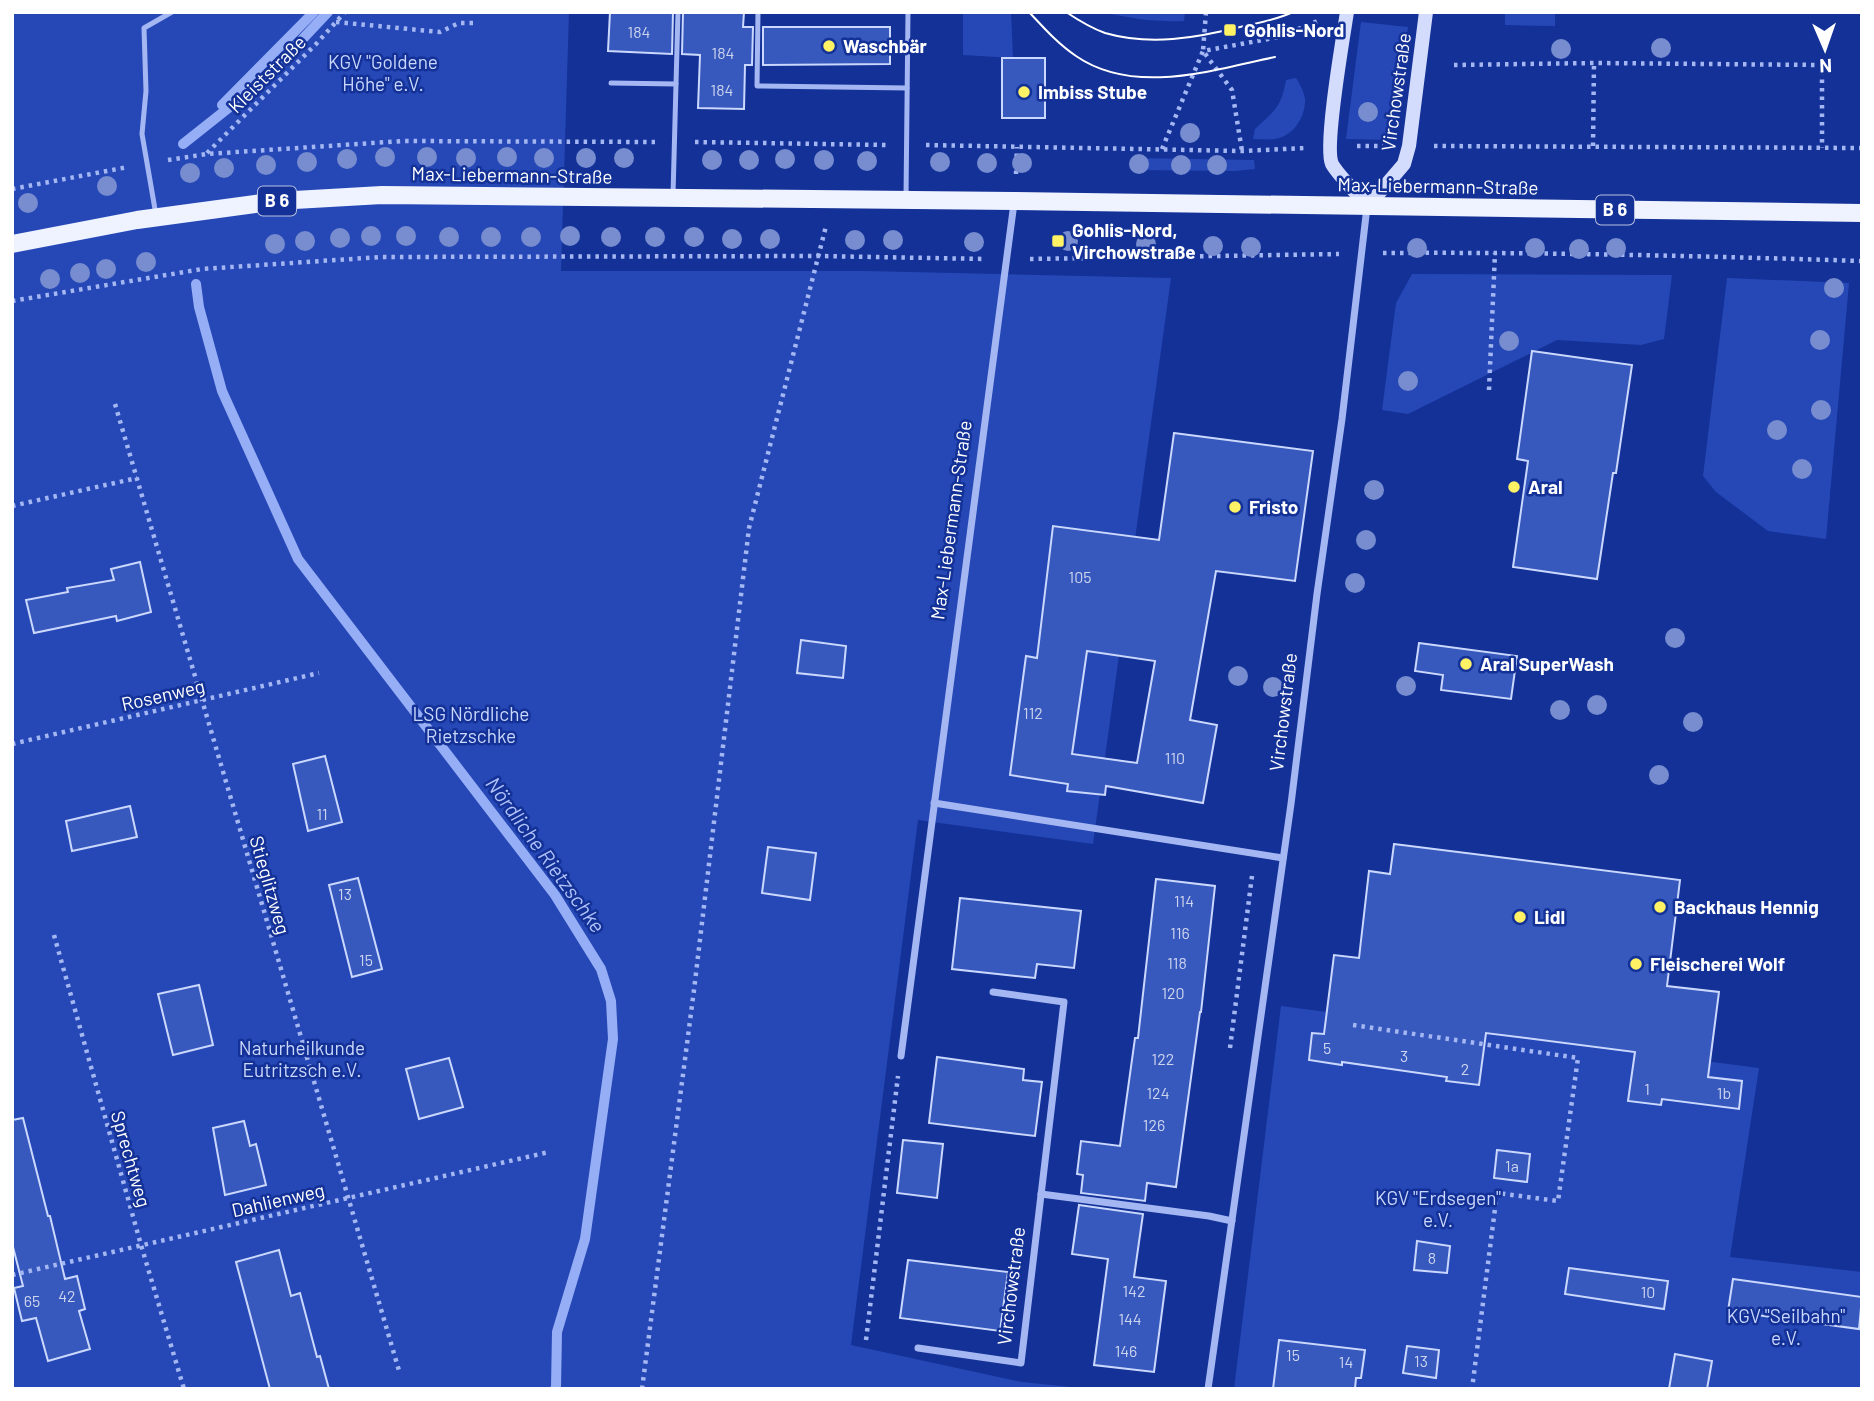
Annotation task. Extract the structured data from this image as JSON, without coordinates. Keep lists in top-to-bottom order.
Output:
{
  "streets": {
    "main road": ["Virchowstraße", "Max-Liebermann-Straße", "B 6"],
    "path": [
      "Kleiststraße",
      "Rosenweg",
      "Stieglitzweg",
      "Sprechtweg",
      "Dahlienweg"
    ]
  },
  "crossings": [
    ["Virchowstraße", "Max-Liebermann-Straße"],
    ["Rosenweg", "Stieglitzweg"],
    ["Stieglitzweg", "Dahlienweg"],
    ["Sprechtweg", "Dahlienweg"]
  ],
  "water": ["Nördliche Rietzschke"],
  "parks": [
    "KGV \"Goldene Höhe\" e.V.",
    "LSG Nördliche Rietzschke",
    "Naturheilkunde Eutritzsch e.V.",
    "KGV \"Erdsegen\" e.V.",
    "KGV \"Seilbahn\" e.V."
  ],
  "places": {
    "transit": ["Gohlis-Nord", "Gohlis-Nord, Virchowstraße"],
    "other": [
      "Waschbär",
      "Imbiss Stube",
      "Aral",
      "Fristo",
      "Aral SuperWash",
      "Backhaus Hennig",
      "Lidl",
      "Fleischerei Wolf"
    ]
  },
  "house_numbers": [
    "184",
    "184",
    "184",
    "105",
    "112",
    "110",
    "11",
    "13",
    "114",
    "116",
    "15",
    "118",
    "120",
    "5",
    "3",
    "122",
    "2",
    "1",
    "124",
    "1b",
    "126",
    "1a",
    "8",
    "142",
    "10",
    "42",
    "65",
    "144",
    "146",
    "15",
    "13",
    "14"
  ],
  "north": "bottom"
}
